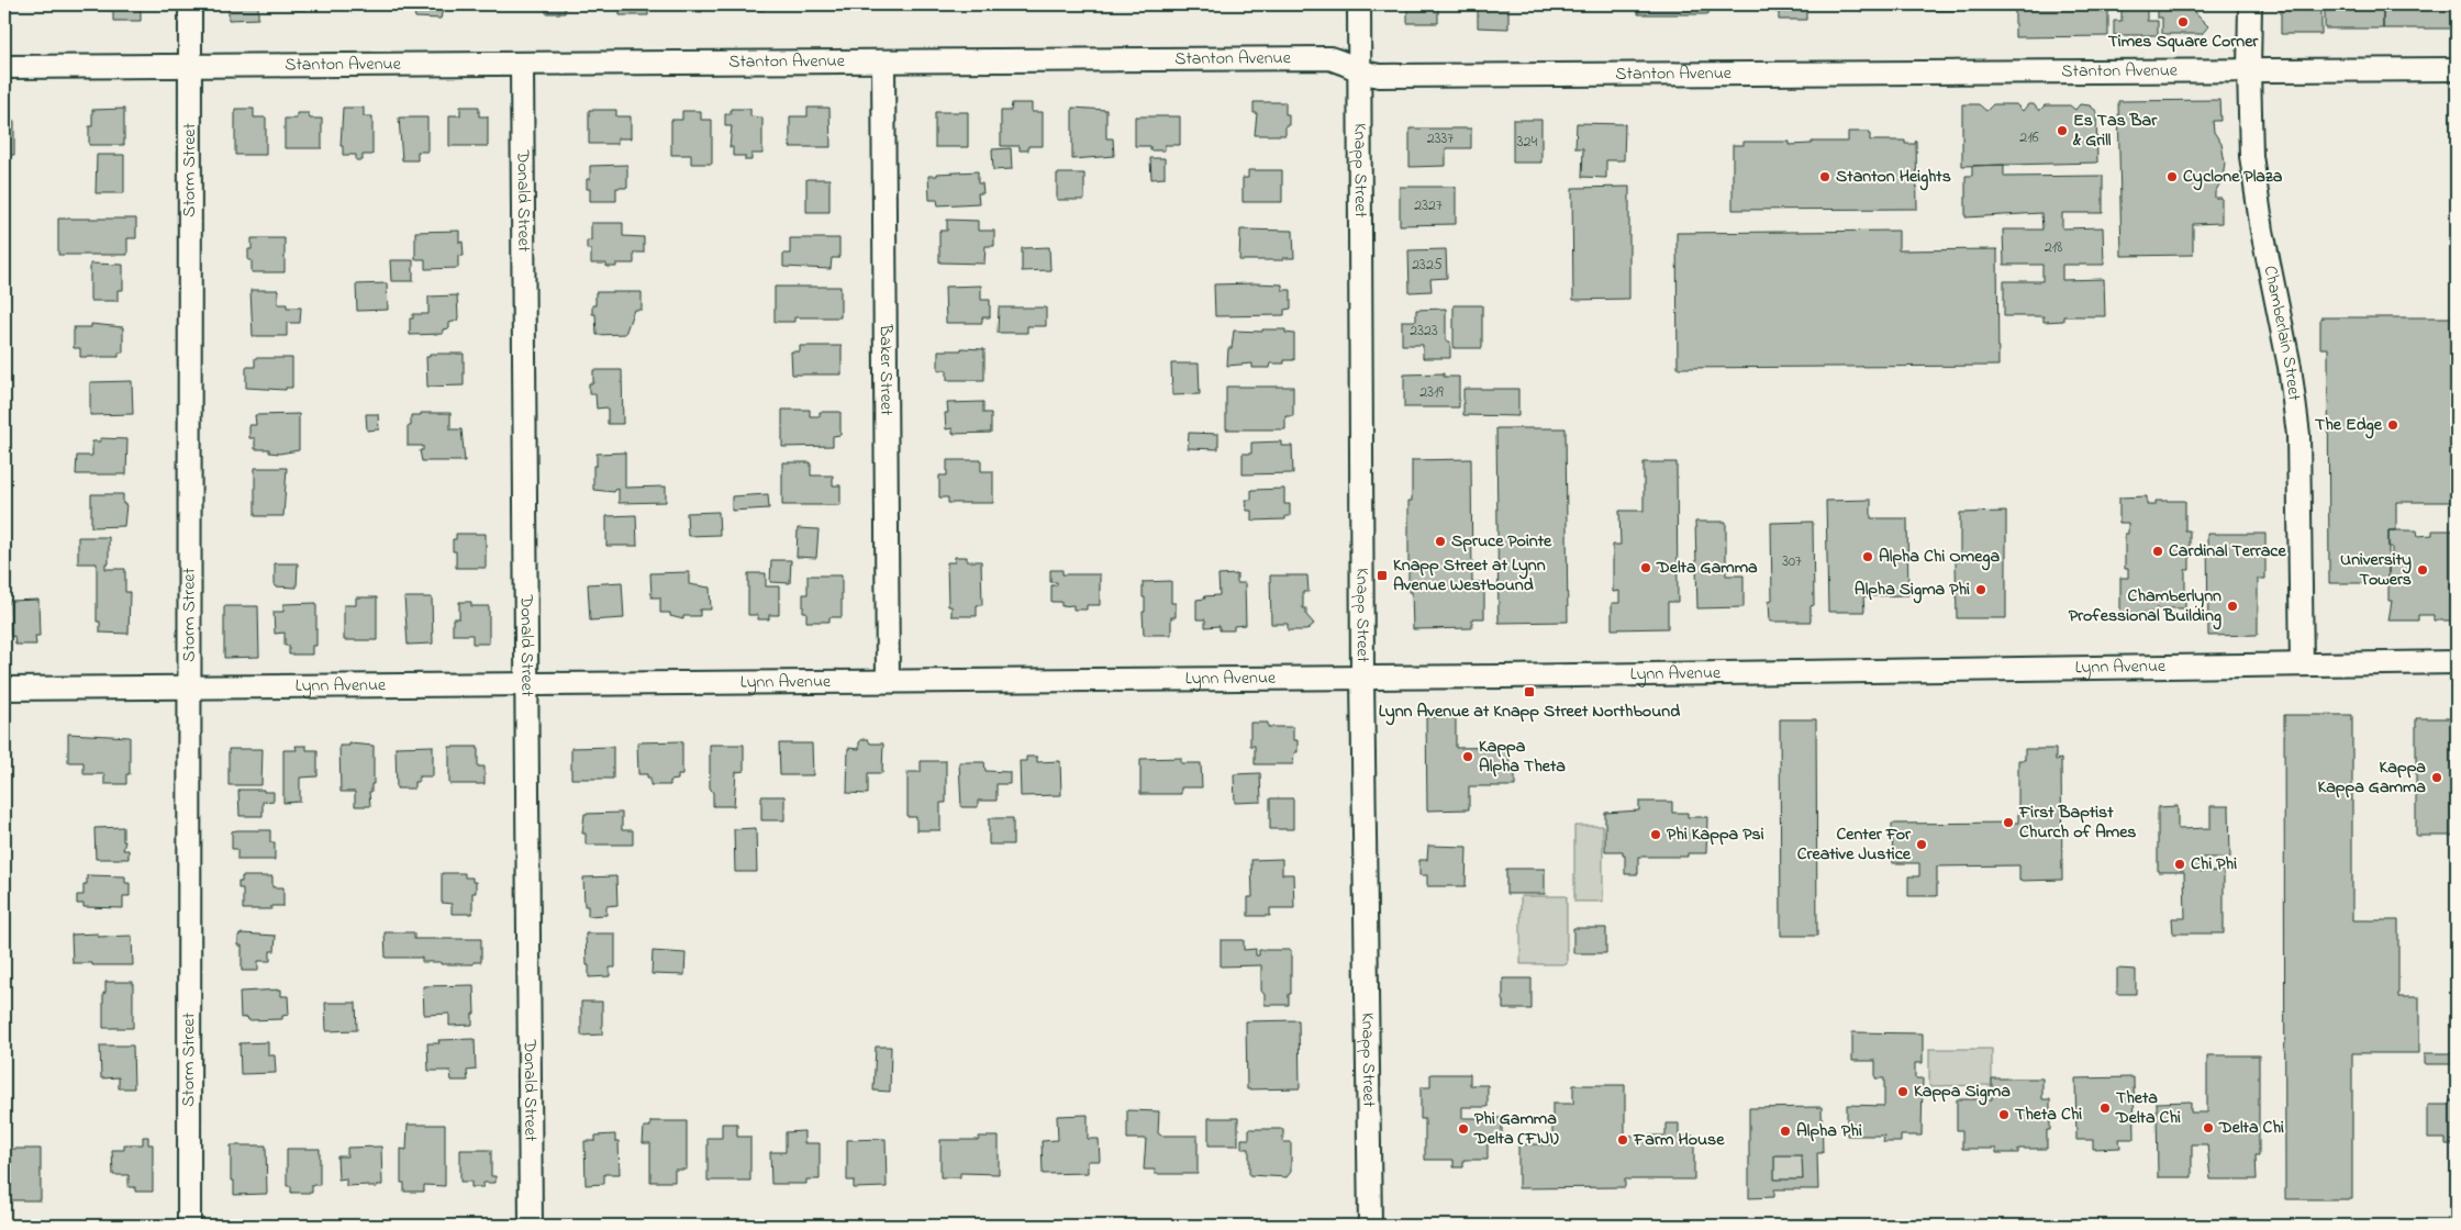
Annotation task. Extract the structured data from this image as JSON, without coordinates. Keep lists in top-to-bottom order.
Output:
{
  "streets": {
    "street": [
      "Stanton Avenue",
      "Storm Street",
      "Knapp Street",
      "Donald Street",
      "Chamberlain Street",
      "Baker Street",
      "Lynn Avenue"
    ]
  },
  "crossings": [
    ["Stanton Avenue", "Storm Street"],
    ["Stanton Avenue", "Knapp Street"],
    ["Stanton Avenue", "Donald Street"],
    ["Stanton Avenue", "Chamberlain Street"],
    ["Stanton Avenue", "Baker Street"],
    ["Storm Street", "Lynn Avenue"],
    ["Knapp Street", "Lynn Avenue"],
    ["Donald Street", "Lynn Avenue"],
    ["Chamberlain Street", "Lynn Avenue"],
    ["Baker Street", "Lynn Avenue"]
  ],
  "places": {
    "other": [
      "Times Square Corner",
      "Es Tas Bar & Grill",
      "Stanton Heights",
      "Cyclone Plaza",
      "The Edge",
      "Spruce Pointe",
      "Cardinal Terrace",
      "Alpha Chi Omega",
      "Delta Gamma",
      "University Towers",
      "Alpha Sigma Phi",
      "Chamberlynn Professional Building",
      "Kappa Alpha Theta",
      "Kappa Kappa Gamma",
      "First Baptist Church of Ames",
      "Phi Kappa Psi",
      "Center For Creative Justice",
      "Chi Phi",
      "Kappa Sigma",
      "Theta Delta Chi",
      "Theta Chi",
      "Delta Chi",
      "Phi Gamma Delta (FIJI)",
      "Alpha Phi",
      "Farm House"
    ],
    "transit": ["Knapp Street at Lynn Avenue Westbound", "Lynn Avenue at Knapp Street Northbound"]
  },
  "house_numbers": [
    "216",
    "2337",
    "324",
    "2327",
    "218",
    "2325",
    "2323",
    "2319",
    "307"
  ]
}
